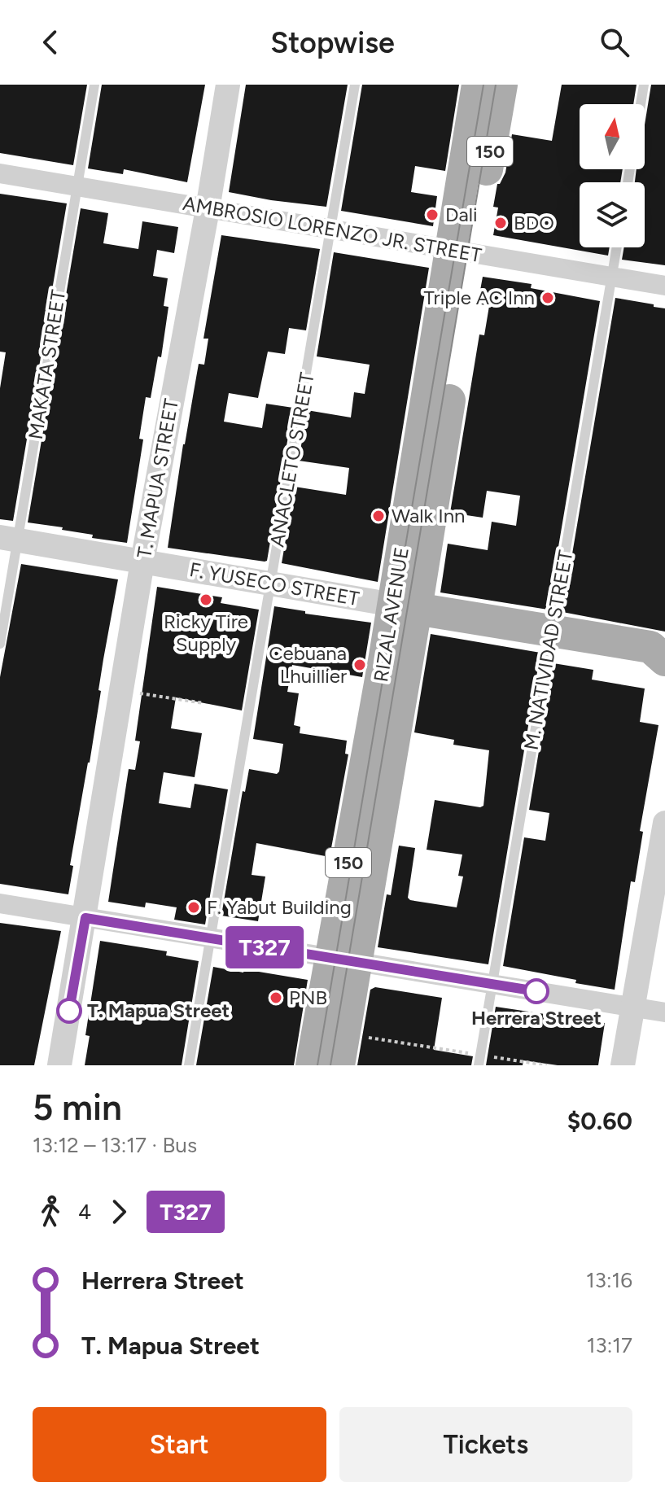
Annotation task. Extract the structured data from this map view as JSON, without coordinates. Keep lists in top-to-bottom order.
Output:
{
  "streets": {
    "main road": ["150", "F. YUSECO STREET", "RIZAL AVENUE"],
    "street": ["AMBROSIO LORENZO JR. STREET", "T. MAPUA STREET"],
    "lane": ["MAKATA STREET", "ANACLETO STREET", "M. NATIVIDAD STREET"]
  },
  "crossings": [
    ["AMBROSIO LORENZO JR. STREET", "MAKATA STREET"],
    ["AMBROSIO LORENZO JR. STREET", "ANACLETO STREET"],
    ["AMBROSIO LORENZO JR. STREET", "T. MAPUA STREET"],
    ["AMBROSIO LORENZO JR. STREET", "RIZAL AVENUE"],
    ["AMBROSIO LORENZO JR. STREET", "M. NATIVIDAD STREET"],
    ["MAKATA STREET", "F. YUSECO STREET"],
    ["ANACLETO STREET", "F. YUSECO STREET"],
    ["T. MAPUA STREET", "F. YUSECO STREET"],
    ["F. YUSECO STREET", "RIZAL AVENUE"],
    ["F. YUSECO STREET", "M. NATIVIDAD STREET"]
  ],
  "places": [
    "Dali",
    "BDO",
    "Triple AC Inn",
    "Walk Inn",
    "Ricky Tire Supply",
    "Cebuana Lhuillier",
    "F. Yabut Building",
    "Herrera Street",
    "PNB",
    "T. Mapua Street"
  ],
  "lines": ["bus line T327"],
  "north": "top",
  "page": {
    "header": "Stopwise",
    "on_map": "T327",
    "heading": ["5 min", "13:12 – 13:17 · Bus", "$0.60"],
    "legs": ["4", "T327"],
    "list": [
      {
        "name": "Herrera Street",
        "value": "13:16"
      },
      {
        "name": "T. Mapua Street",
        "value": "13:17"
      }
    ],
    "buttons": ["Start", "Tickets"]
  }
}
